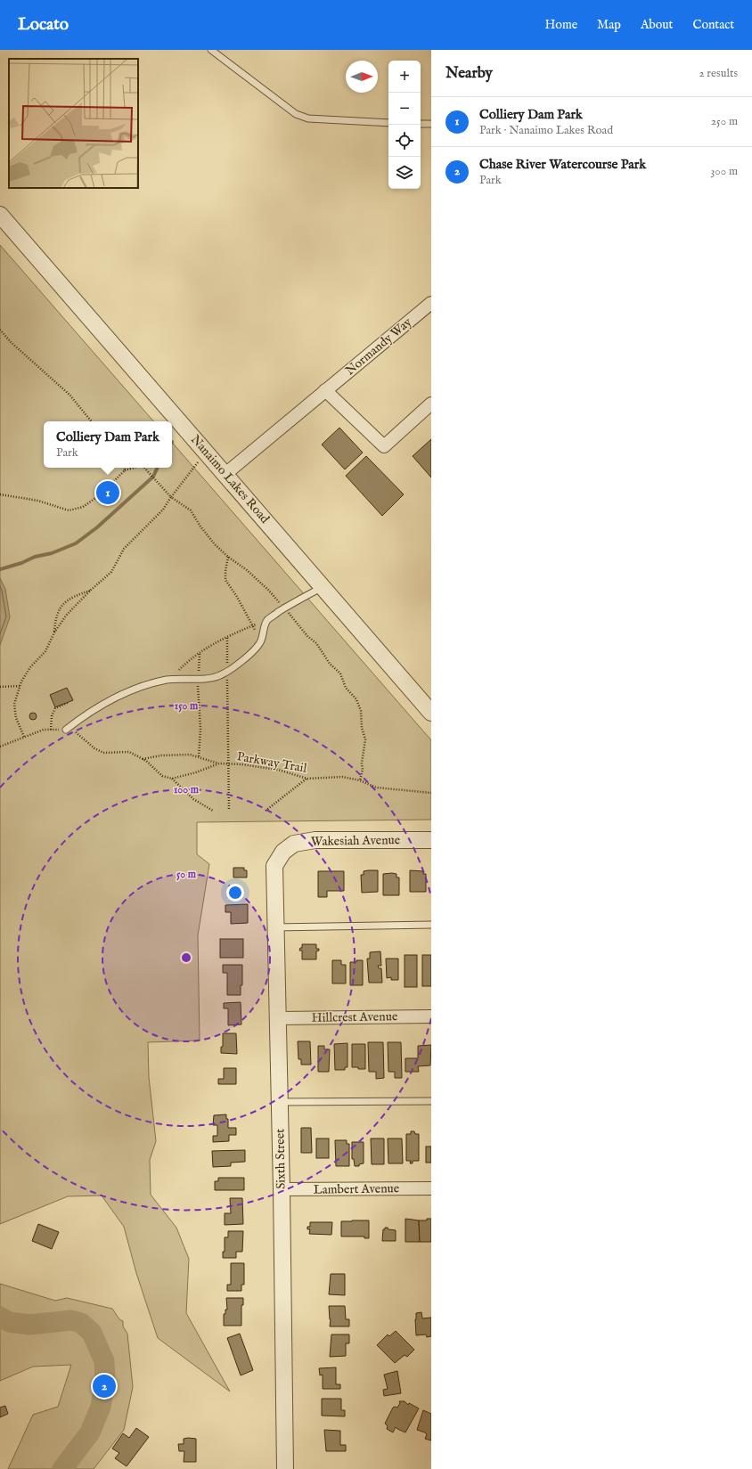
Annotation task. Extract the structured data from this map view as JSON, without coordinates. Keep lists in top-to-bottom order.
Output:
{
  "streets": {
    "street": [
      "Normandy Way",
      "Nanaimo Lakes Road",
      "Wakesiah Avenue",
      "Hillcrest Avenue",
      "Sixth Street",
      "Lambert Avenue"
    ],
    "path": ["Parkway Trail"]
  },
  "crossings": [
    ["Normandy Way", "Nanaimo Lakes Road"],
    ["Wakesiah Avenue", "Sixth Street"],
    ["Hillcrest Avenue", "Sixth Street"],
    ["Sixth Street", "Lambert Avenue"]
  ],
  "north": "right",
  "page": {
    "header": "Locato",
    "nav": [
      "Home",
      "Map",
      "About",
      "Contact"
    ],
    "heading": ["Nearby", "2 results"],
    "map_buttons": ["+", "−"],
    "list": [
      {
        "mark": "1",
        "name": "Colliery Dam Park",
        "note": "Park · Nanaimo Lakes Road",
        "value": "250 m"
      },
      {
        "mark": "2",
        "name": "Chase River Watercourse Park",
        "note": "Park",
        "value": "300 m"
      }
    ],
    "popup": ["Colliery Dam Park", "Park"],
    "pins": ["1", "2"]
  },
  "rings": ["150 m", "100 m", "50 m"]
}
